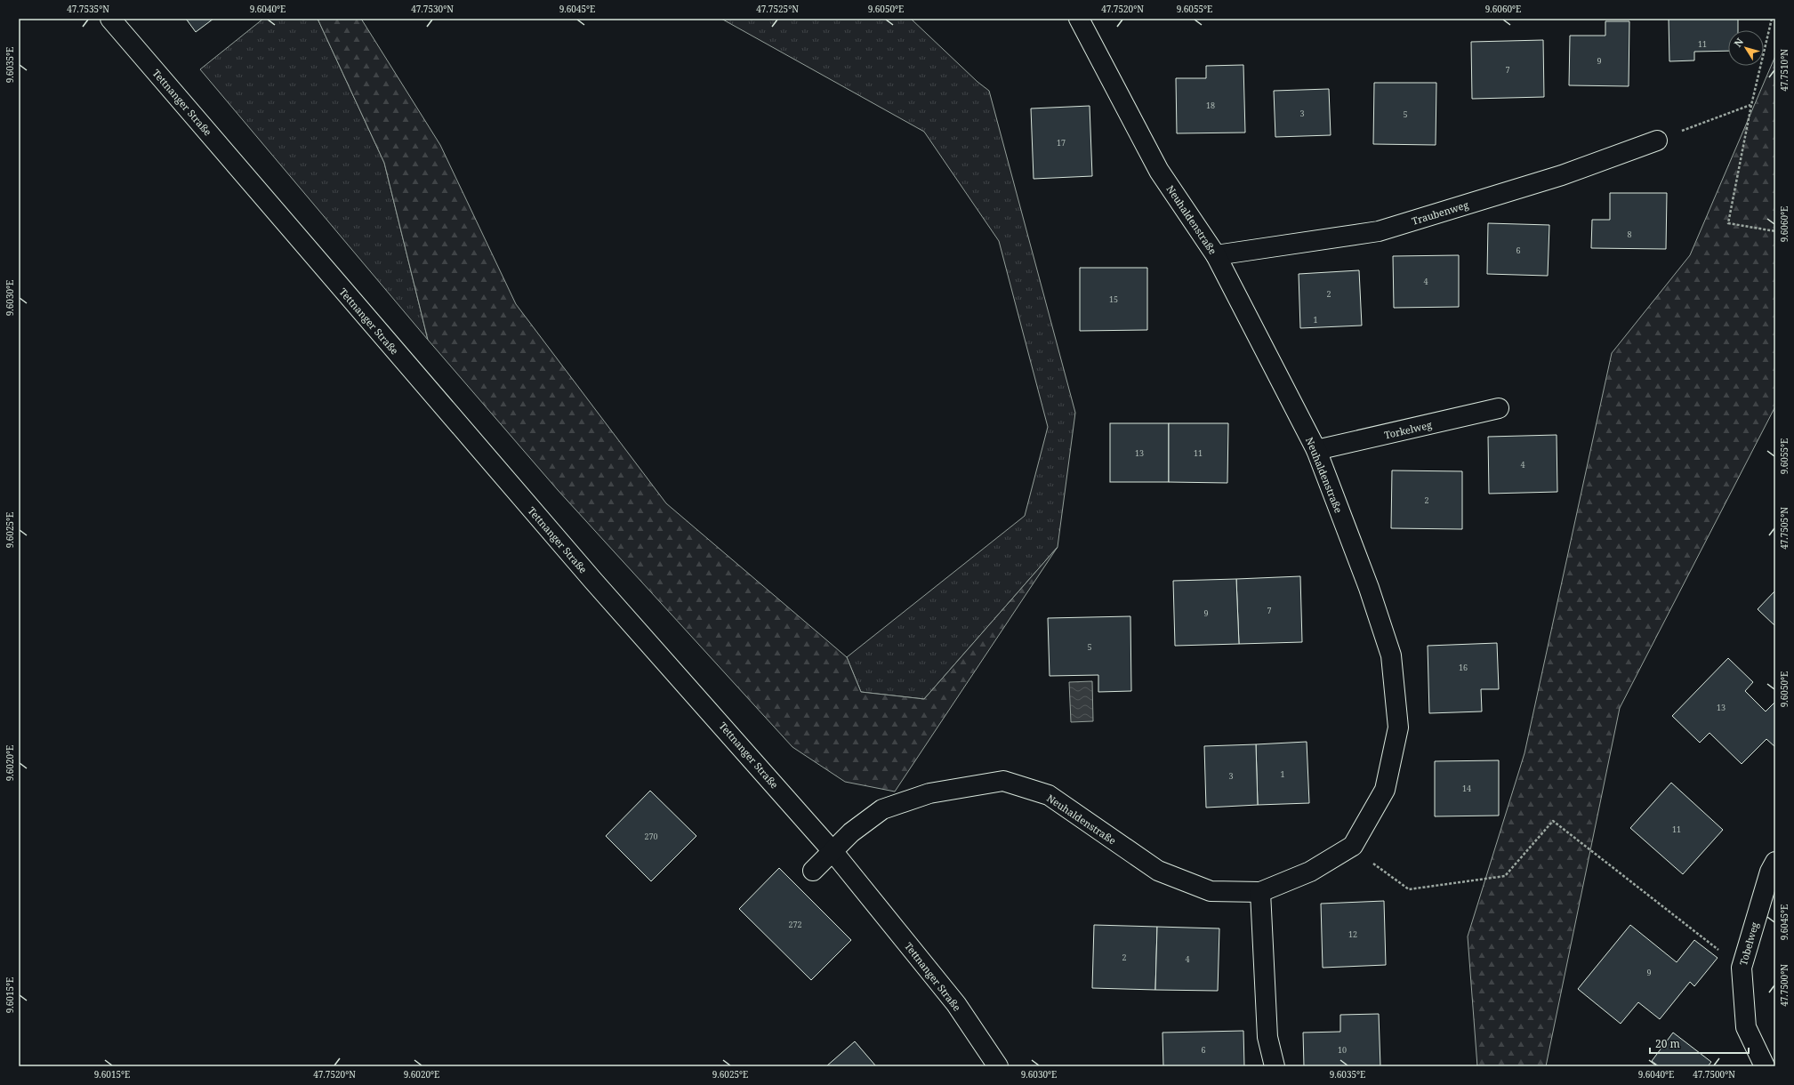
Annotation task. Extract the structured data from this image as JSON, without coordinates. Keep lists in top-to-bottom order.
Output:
{
  "streets": {
    "street": [
      "Tettnanger Straße",
      "Traubenweg",
      "Neuhaldenstraße",
      "Torkelweg",
      "Tobelweg"
    ]
  },
  "crossings": [
    ["Tettnanger Straße", "Neuhaldenstraße"],
    ["Traubenweg", "Neuhaldenstraße"],
    ["Neuhaldenstraße", "Torkelweg"]
  ],
  "house_numbers": [
    "11",
    "9",
    "7",
    "18",
    "3",
    "5",
    "17",
    "8",
    "6",
    "4",
    "2",
    "15",
    "1",
    "13",
    "11",
    "4",
    "2",
    "7",
    "9",
    "5",
    "16",
    "13",
    "1",
    "3",
    "14",
    "11",
    "270",
    "272",
    "12",
    "2",
    "4",
    "9",
    "6",
    "10"
  ],
  "scale_bar": "20 m",
  "north": "top left",
  "coordinates": [
    "47.7535°N",
    "9.6040°E",
    "47.7530°N",
    "9.6045°E",
    "47.7525°N",
    "9.6050°E",
    "47.7520°N",
    "9.6055°E",
    "9.6060°E",
    "9.6035°E",
    "47.7510°N",
    "9.6030°E",
    "47.7505°N",
    "9.6025°E",
    "9.6020°E",
    "47.7500°N",
    "9.6015°E"
  ]
}
